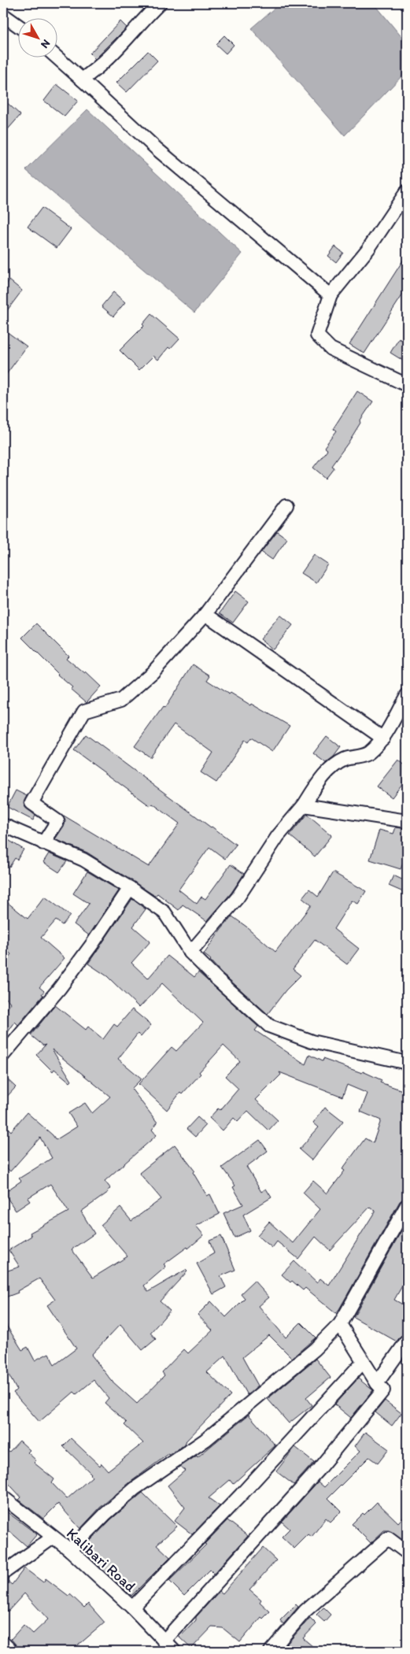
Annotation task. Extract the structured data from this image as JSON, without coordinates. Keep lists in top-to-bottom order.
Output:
{
  "streets": {
    "street": ["Kalibari Road"]
  },
  "north": "bottom right"
}
